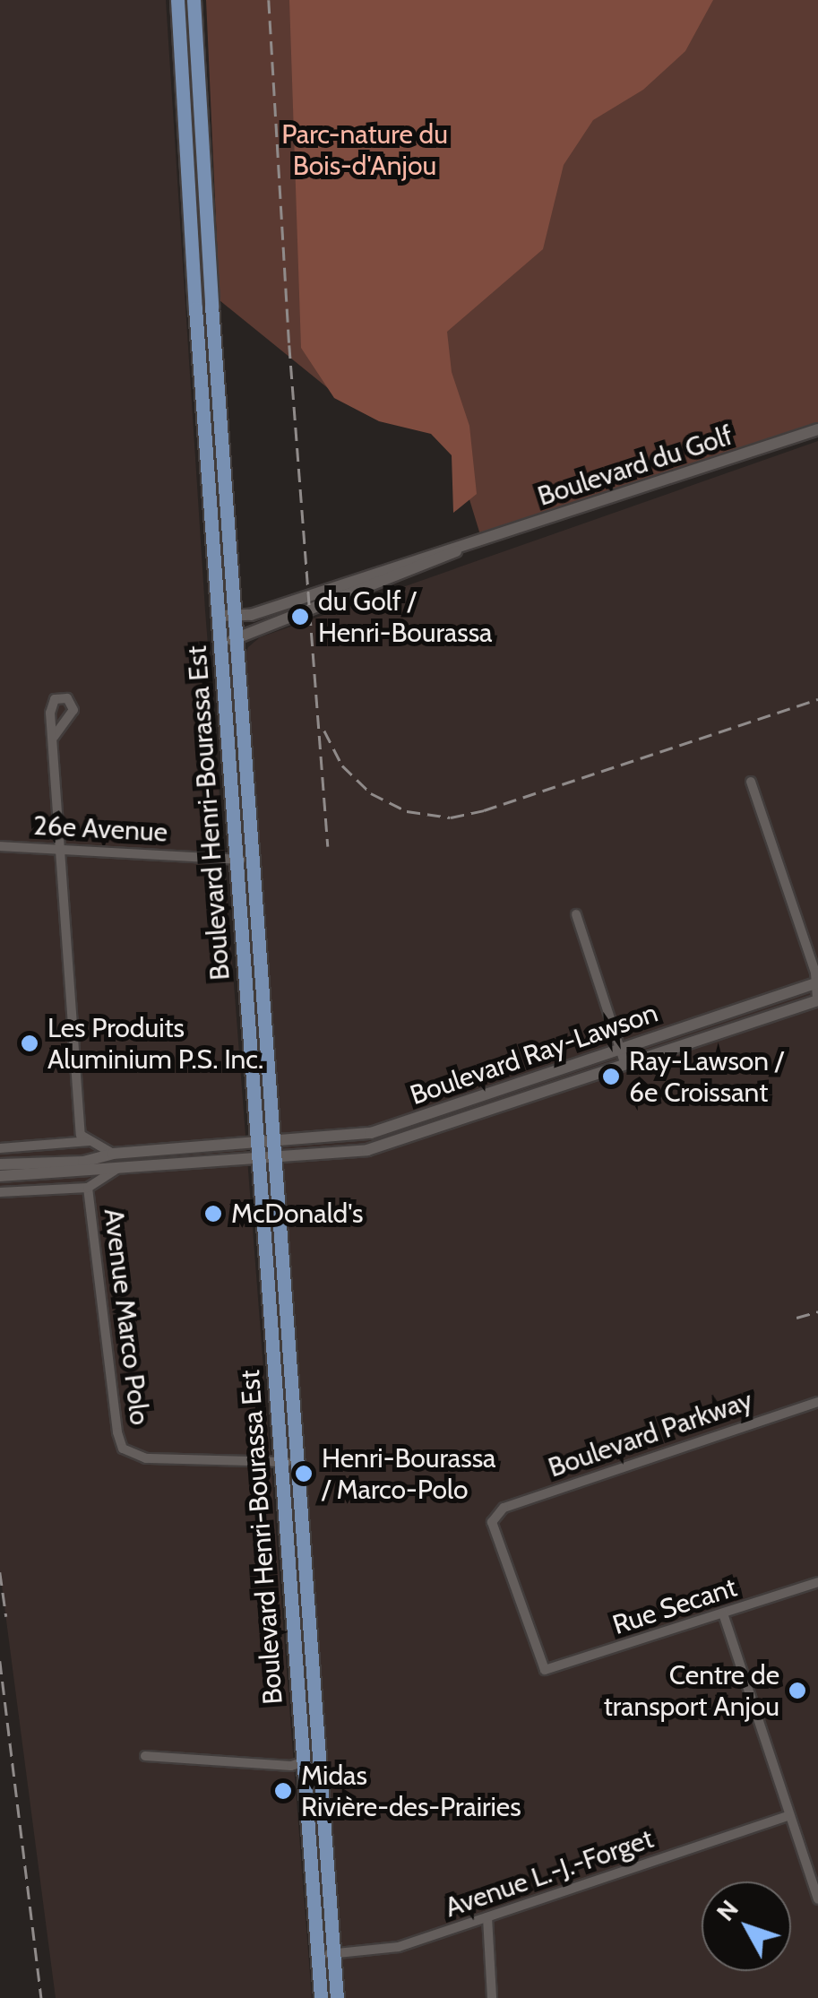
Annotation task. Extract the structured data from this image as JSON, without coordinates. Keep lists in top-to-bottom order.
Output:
{
  "streets": {
    "main road": ["Boulevard Henri-Bourassa Est"],
    "street": [
      "Boulevard du Golf",
      "26e Avenue",
      "Boulevard Ray-Lawson",
      "Avenue Marco Polo",
      "Boulevard Parkway",
      "Rue Secant",
      "Avenue L.-J.-Forget"
    ]
  },
  "crossings": [
    ["Boulevard du Golf", "Boulevard Henri-Bourassa Est"],
    ["Boulevard Henri-Bourassa Est", "26e Avenue"],
    ["Boulevard Henri-Bourassa Est", "Boulevard Ray-Lawson"],
    ["Boulevard Henri-Bourassa Est", "Avenue Marco Polo"],
    ["Boulevard Henri-Bourassa Est", "Avenue L.-J.-Forget"],
    ["Boulevard Parkway", "Rue Secant"]
  ],
  "parks": ["Parc-nature du Bois-d'Anjou"],
  "places": [
    "du Golf / Henri-Bourassa",
    "Les Produits Aluminium P.S. Inc.",
    "Ray-Lawson / 6e Croissant",
    "McDonald's",
    "Henri-Bourassa / Marco-Polo",
    "Centre de transport Anjou",
    "Midas Rivière-des-Prairies"
  ],
  "north": "top left"
}
